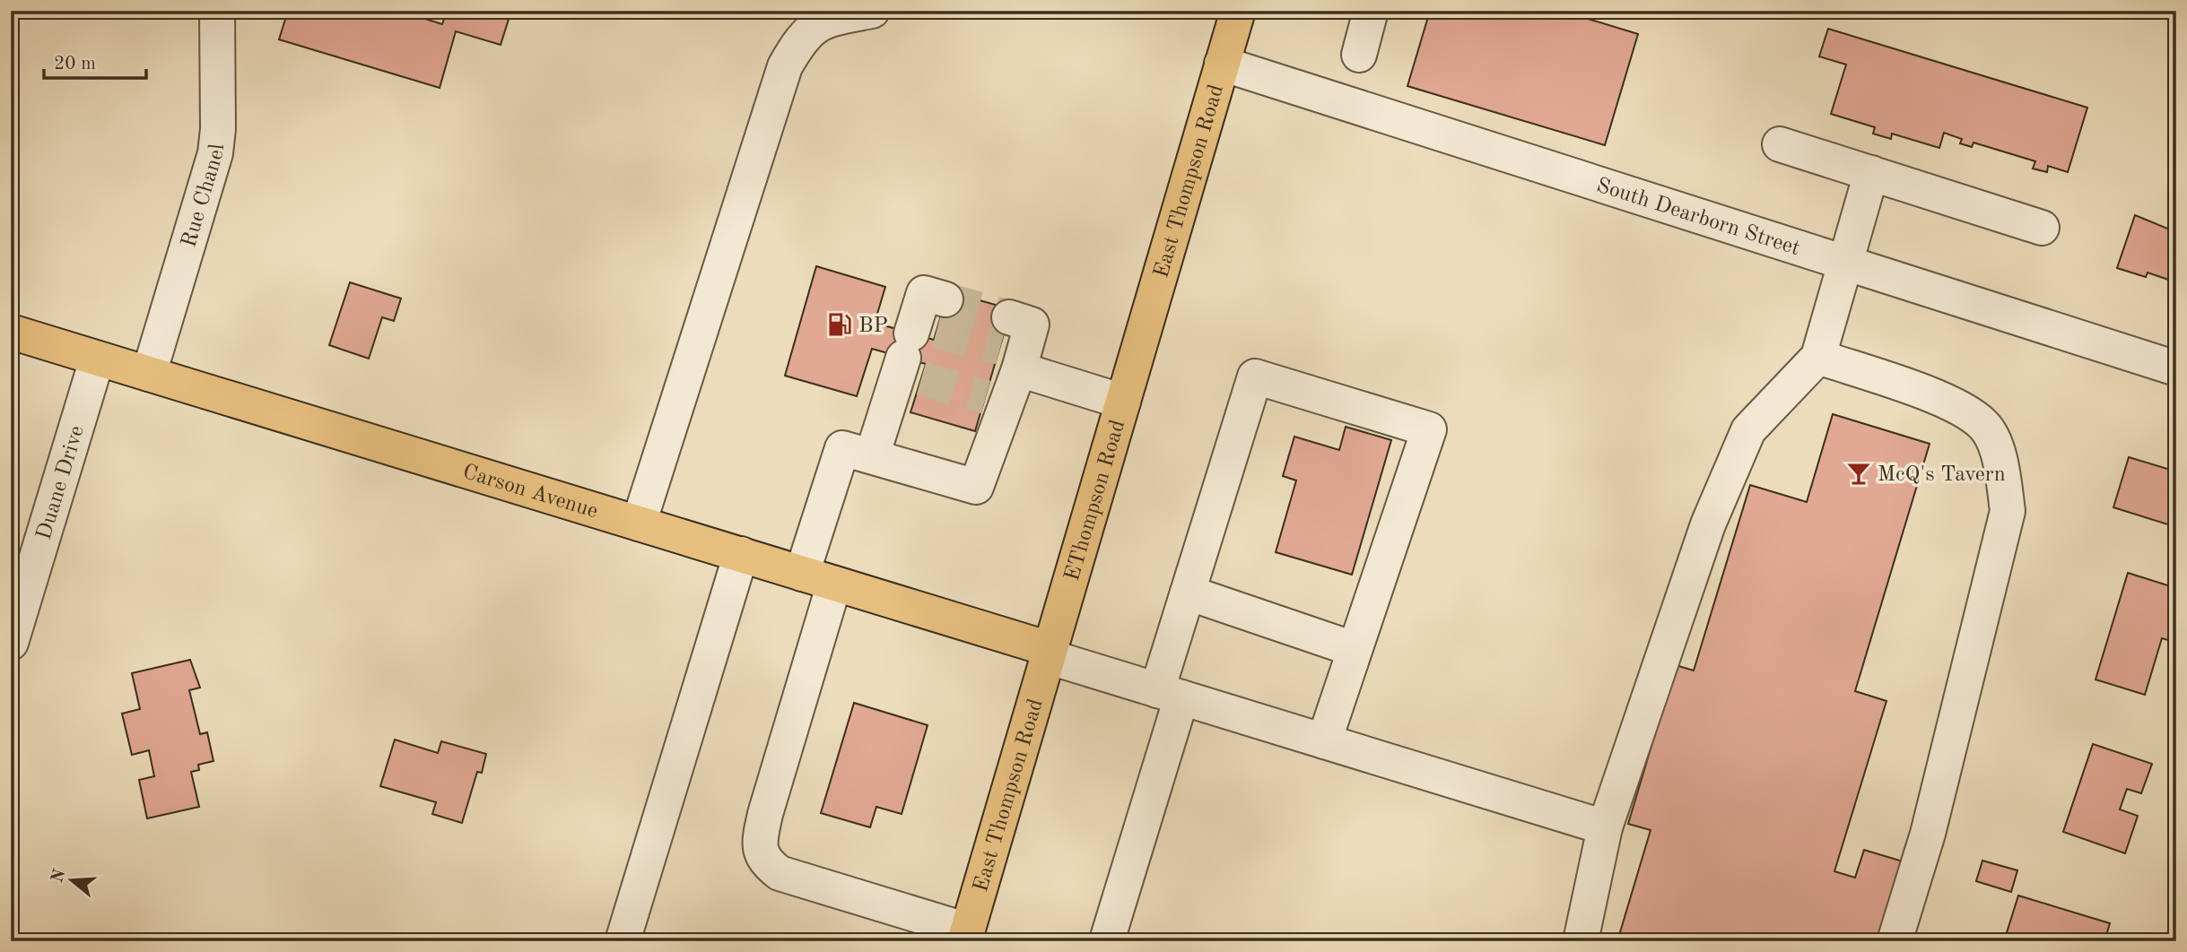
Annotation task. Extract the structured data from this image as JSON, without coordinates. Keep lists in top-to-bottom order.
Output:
{
  "streets": {
    "main road": ["East Thompson Road", "Carson Avenue", "EThompson Road"],
    "street": ["Rue Chanel", "South Dearborn Street", "Duane Drive"]
  },
  "crossings": [
    ["East Thompson Road", "South Dearborn Street"],
    ["East Thompson Road", "Carson Avenue"],
    ["East Thompson Road", "EThompson Road"],
    ["Rue Chanel", "Carson Avenue"],
    ["Duane Drive", "Carson Avenue"],
    ["Carson Avenue", "EThompson Road"]
  ],
  "places": {
    "fuel station": ["BP"],
    "bar": ["McQ's Tavern"]
  },
  "scale_bar": "20 m",
  "north": "left"
}
